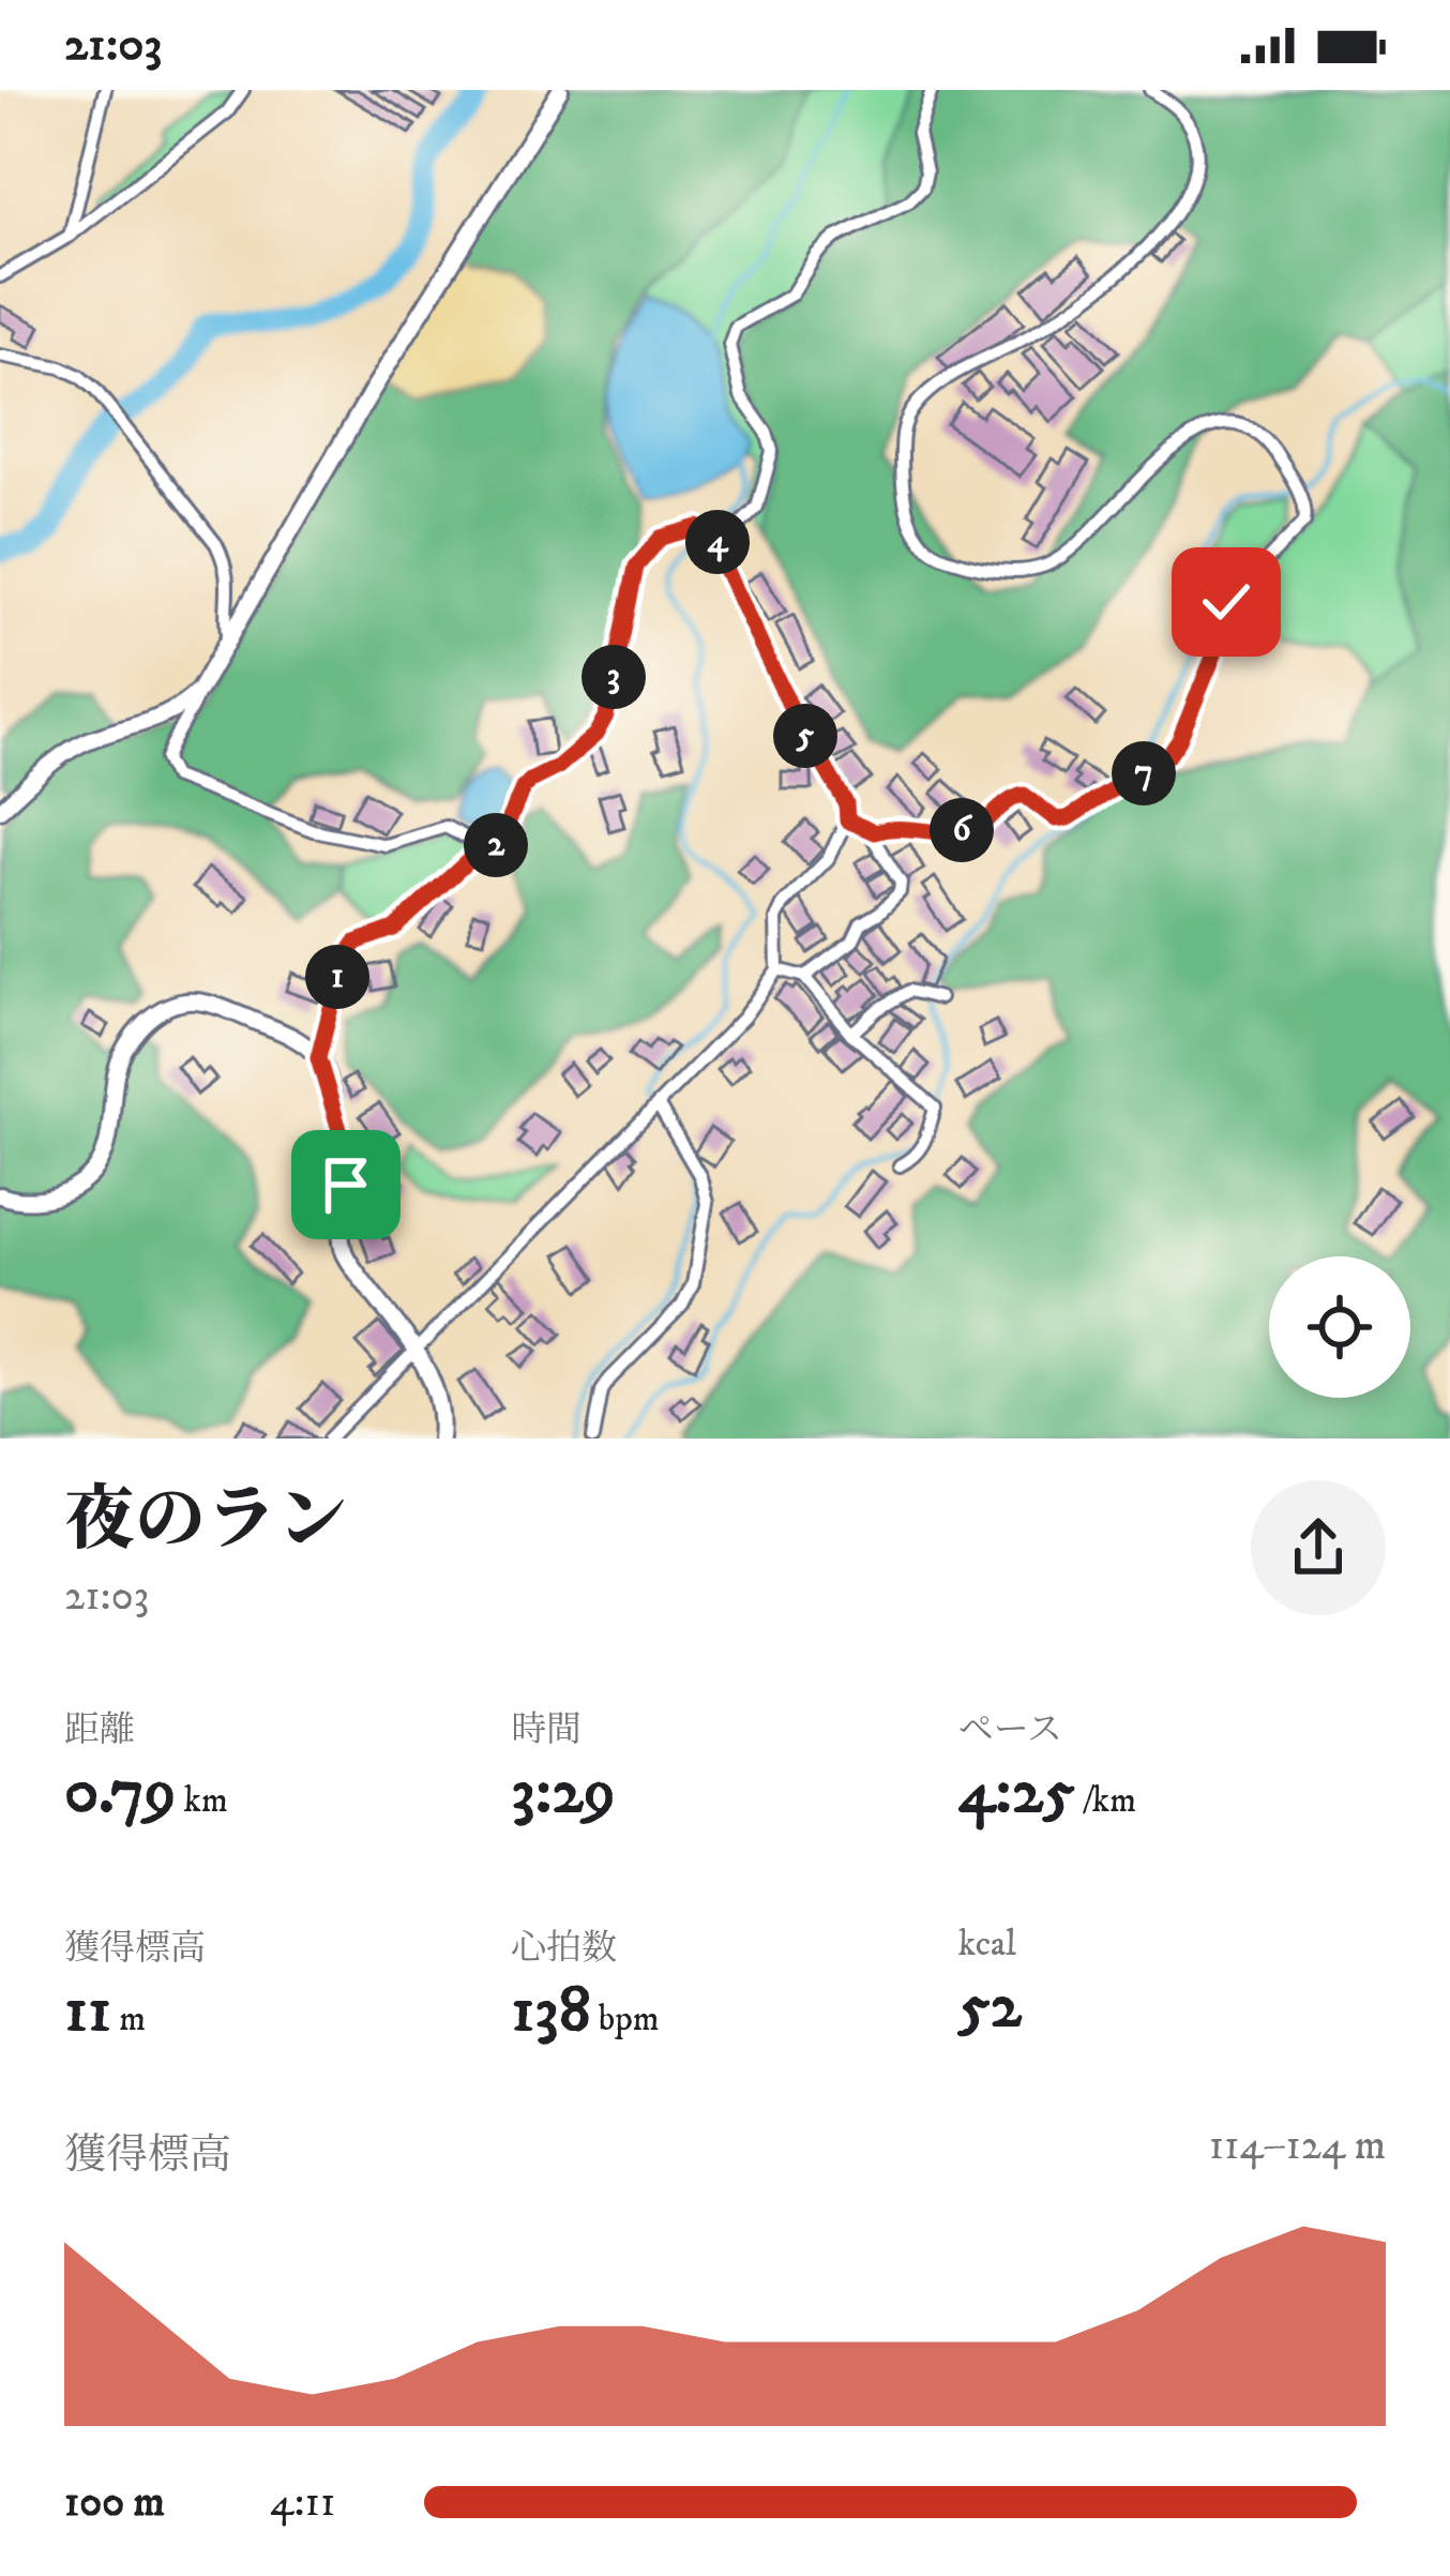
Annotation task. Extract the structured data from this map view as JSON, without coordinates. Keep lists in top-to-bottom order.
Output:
{
  "page": {
    "status": "21:03",
    "pins": [
      "4",
      "3",
      "5",
      "7",
      "6",
      "2",
      "1"
    ],
    "heading": ["夜のラン", "21:03"],
    "stats": [
      ["距離", "0.79 km"],
      ["時間", "3:29"],
      ["ペース", "4:25 /km"],
      ["獲得標高", "11 m"],
      ["心拍数", "138 bpm"],
      ["kcal", "52"]
    ],
    "chart": ["獲得標高", "114–124 m"],
    "list": [
      {
        "name": "100 m",
        "note": "4:11"
      }
    ]
  }
}
